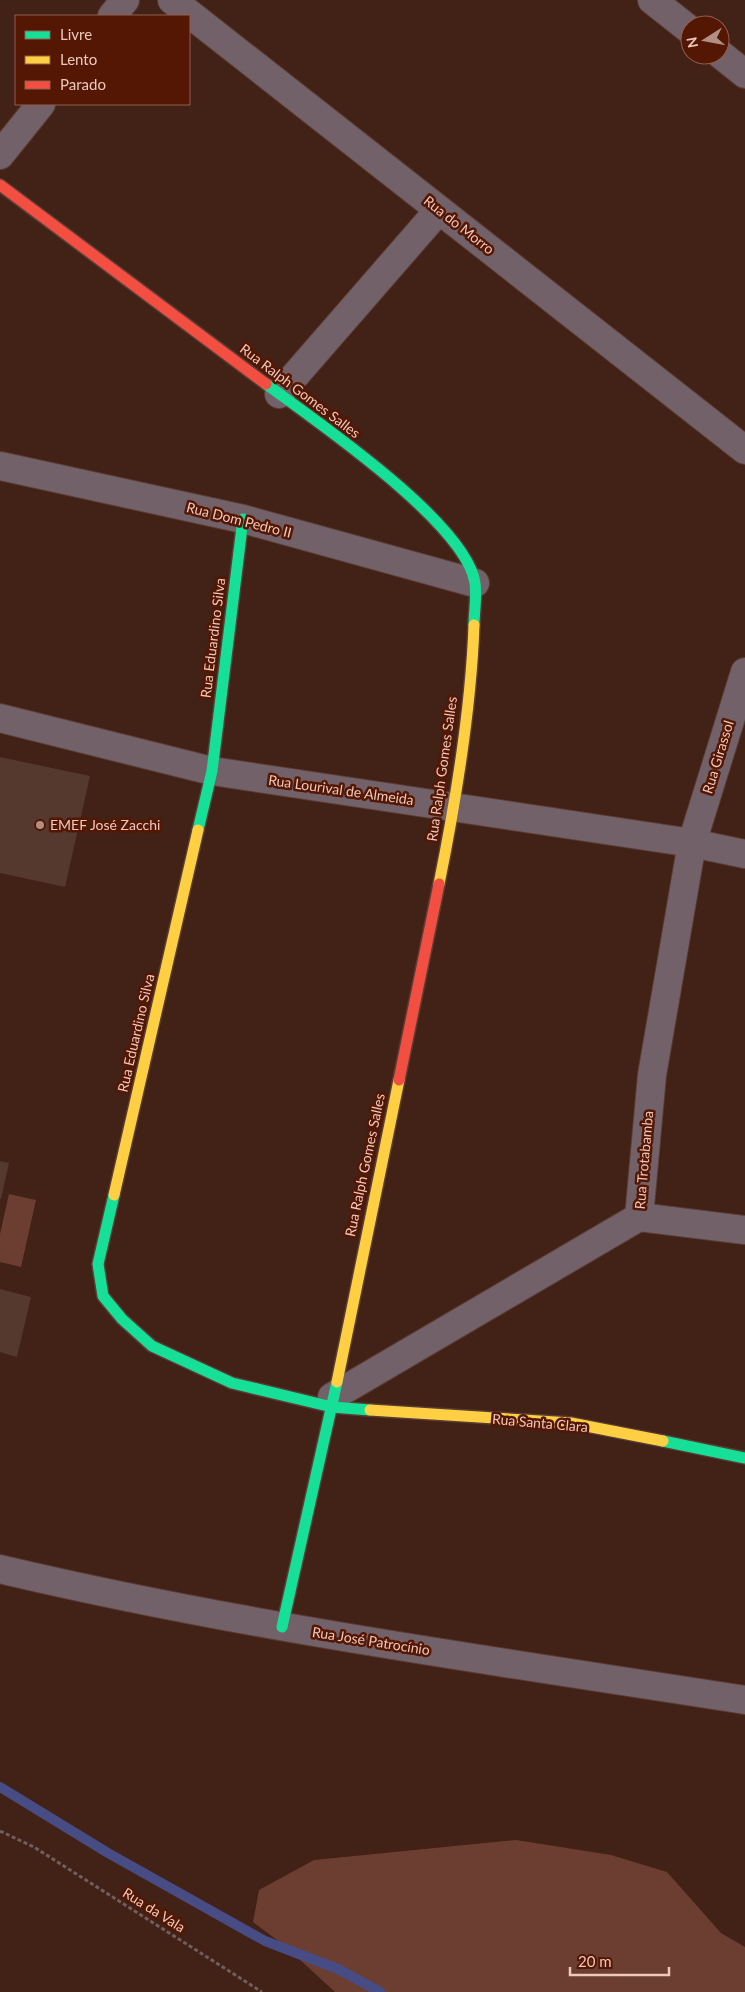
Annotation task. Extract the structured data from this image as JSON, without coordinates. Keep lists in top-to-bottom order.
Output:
{
  "streets": {
    "street": [
      "Rua do Morro",
      "Rua Ralph Gomes Salles",
      "Rua Dom Pedro II",
      "Rua Eduardino Silva",
      "Rua Girassol",
      "Rua Lourival de Almeida",
      "Rua Trotabamba",
      "Rua Santa Clara",
      "Rua José Patrocínio"
    ],
    "path": ["Rua da Vala"]
  },
  "crossings": [
    ["Rua Ralph Gomes Salles", "Rua Dom Pedro II"],
    ["Rua Ralph Gomes Salles", "Rua Eduardino Silva"],
    ["Rua Ralph Gomes Salles", "Rua Lourival de Almeida"],
    ["Rua Ralph Gomes Salles", "Rua Trotabamba"],
    ["Rua Ralph Gomes Salles", "Rua Santa Clara"],
    ["Rua Ralph Gomes Salles", "Rua José Patrocínio"],
    ["Rua Dom Pedro II", "Rua Eduardino Silva"],
    ["Rua Eduardino Silva", "Rua Lourival de Almeida"],
    ["Rua Eduardino Silva", "Rua Trotabamba"],
    ["Rua Eduardino Silva", "Rua Santa Clara"],
    ["Rua Girassol", "Rua Lourival de Almeida"],
    ["Rua Girassol", "Rua Trotabamba"],
    ["Rua Lourival de Almeida", "Rua Trotabamba"],
    ["Rua Trotabamba", "Rua Santa Clara"]
  ],
  "places": ["EMEF José Zacchi"],
  "legend": ["Livre", "Lento", "Parado"],
  "scale_bar": "20 m",
  "north": "left"
}
